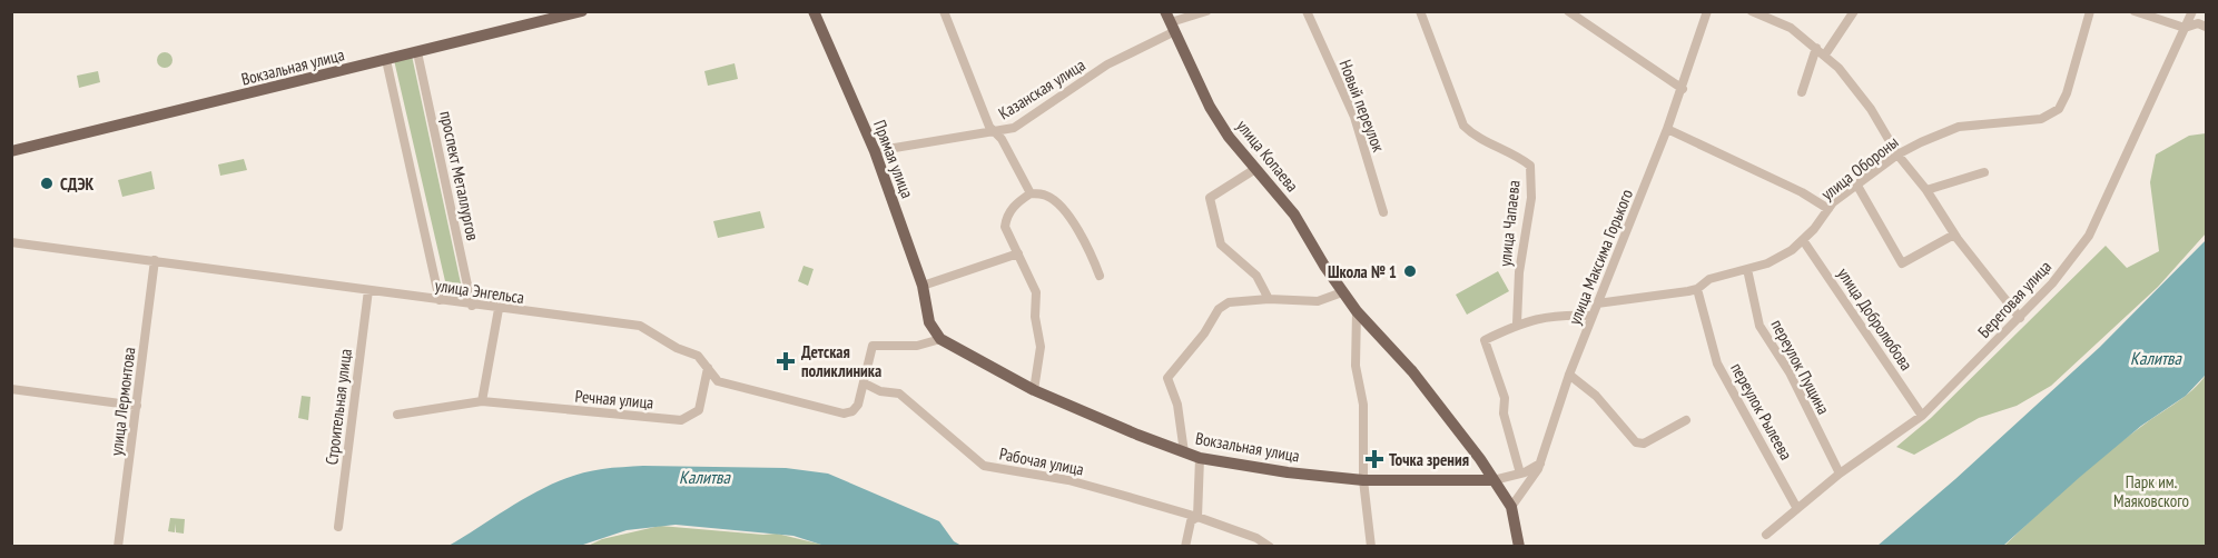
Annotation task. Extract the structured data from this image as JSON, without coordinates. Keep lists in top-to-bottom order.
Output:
{
  "streets": {
    "main road": ["Вокзальная улица", "улица Копаева", "Прямая улица"],
    "street": [
      "Казанская улица",
      "Новый переулок",
      "улица Обороны",
      "проспект Металлургов",
      "улица Чапаева",
      "улица Максима Горького",
      "улица Энгельса",
      "Береговая улица",
      "улица Добролюбова",
      "переулок Пущина",
      "Речная улица",
      "улица Лермонтова",
      "Строительная улица",
      "переулок Рылеева",
      "Рабочая улица"
    ]
  },
  "crossings": [
    ["Вокзальная улица", "улица Копаева"],
    ["Вокзальная улица", "Прямая улица"],
    ["Вокзальная улица", "проспект Металлургов"],
    ["Вокзальная улица", "улица Энгельса"],
    ["Казанская улица", "улица Копаева"],
    ["Казанская улица", "Прямая улица"],
    ["улица Копаева", "улица Максима Горького"],
    ["улица Обороны", "улица Максима Горького"],
    ["улица Обороны", "улица Добролюбова"],
    ["улица Обороны", "переулок Пущина"],
    ["улица Обороны", "переулок Рылеева"],
    ["проспект Металлургов", "улица Энгельса"],
    ["улица Энгельса", "Речная улица"],
    ["улица Энгельса", "улица Лермонтова"],
    ["улица Энгельса", "Строительная улица"],
    ["улица Энгельса", "Рабочая улица"],
    ["Береговая улица", "улица Добролюбова"],
    ["Береговая улица", "переулок Пущина"],
    ["Береговая улица", "переулок Рылеева"]
  ],
  "water": ["Калитва"],
  "parks": ["Парк им. Маяковского"],
  "places": {
    "other": ["СДЭК", "Школа № 1"],
    "health": ["Детская поликлиника", "Точка зрения"]
  }
}
